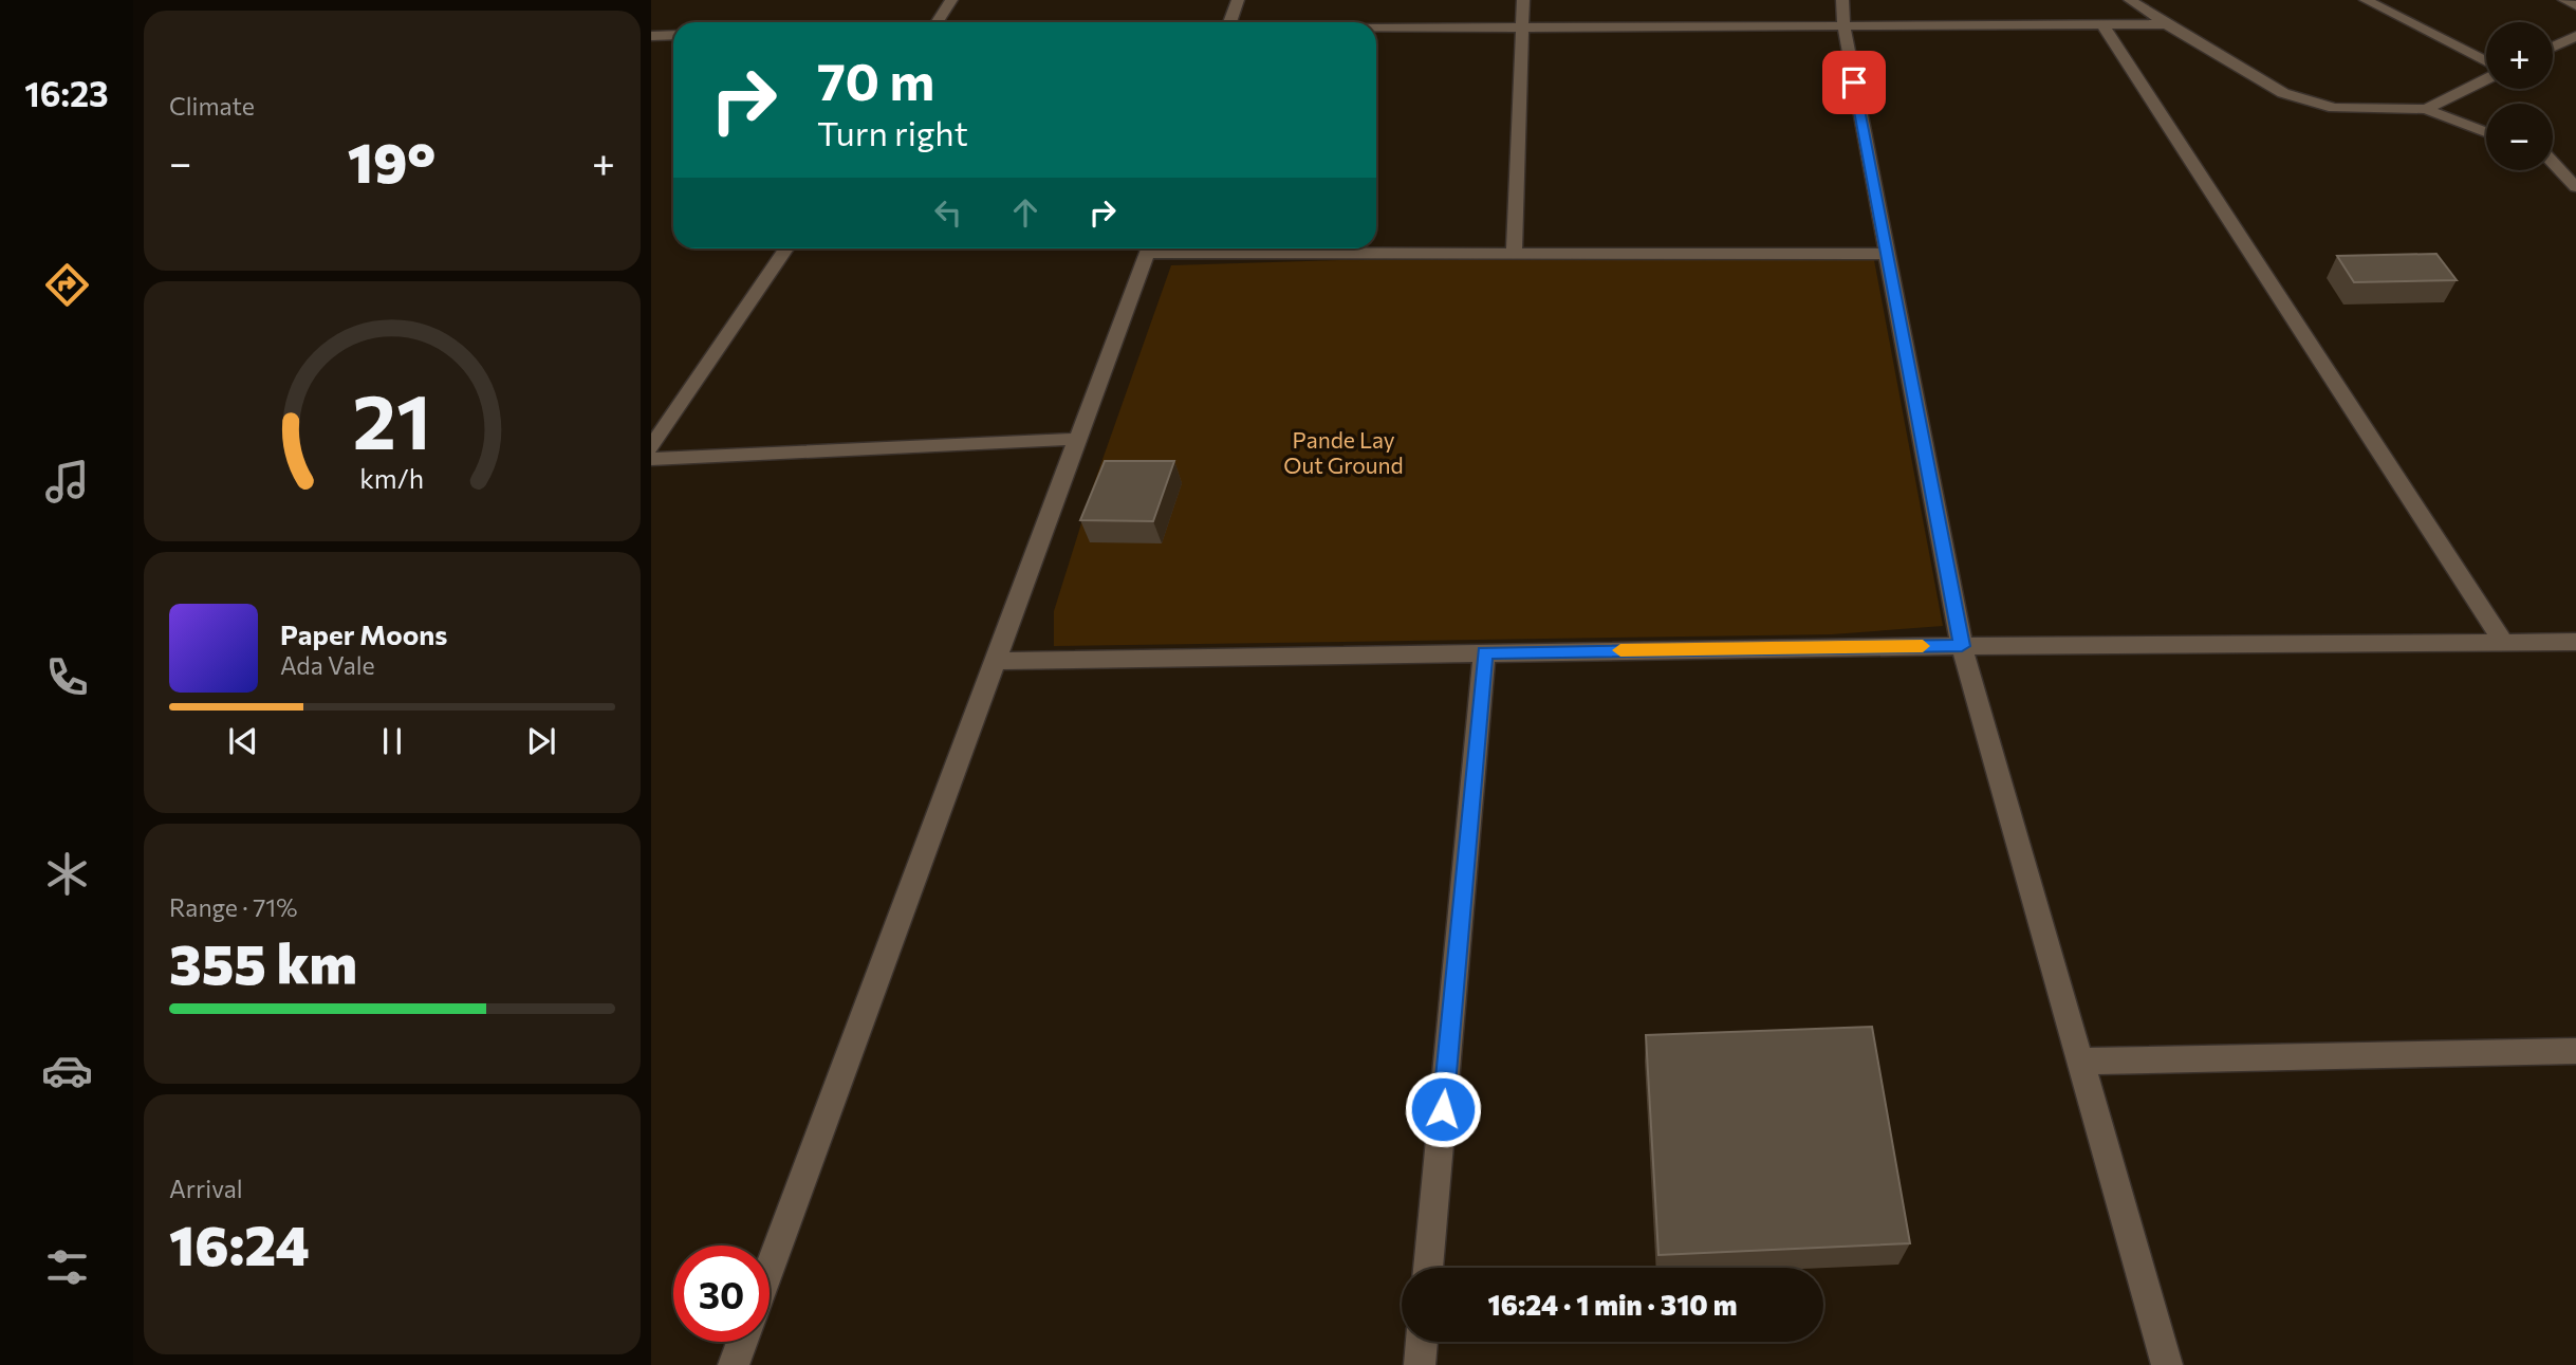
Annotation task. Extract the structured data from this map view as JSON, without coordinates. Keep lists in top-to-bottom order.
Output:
{
  "parks": ["Pande Lay Out Ground"],
  "page": {
    "tabs": "16:23",
    "tile": [
      "Climate",
      ["Range · 71%", "355 km"],
      ["Arrival", "16:24"]
    ],
    "map_buttons": ["+", "−"],
    "turn": ["70 m", "Turn right"],
    "heat": ["−", "19°", "+"],
    "song": ["Paper Moons", "Ada Vale"],
    "limit": "30",
    "trip": "16:24 · 1 min · 310 m",
    "gauge": ["21", "km/h"]
  }
}
